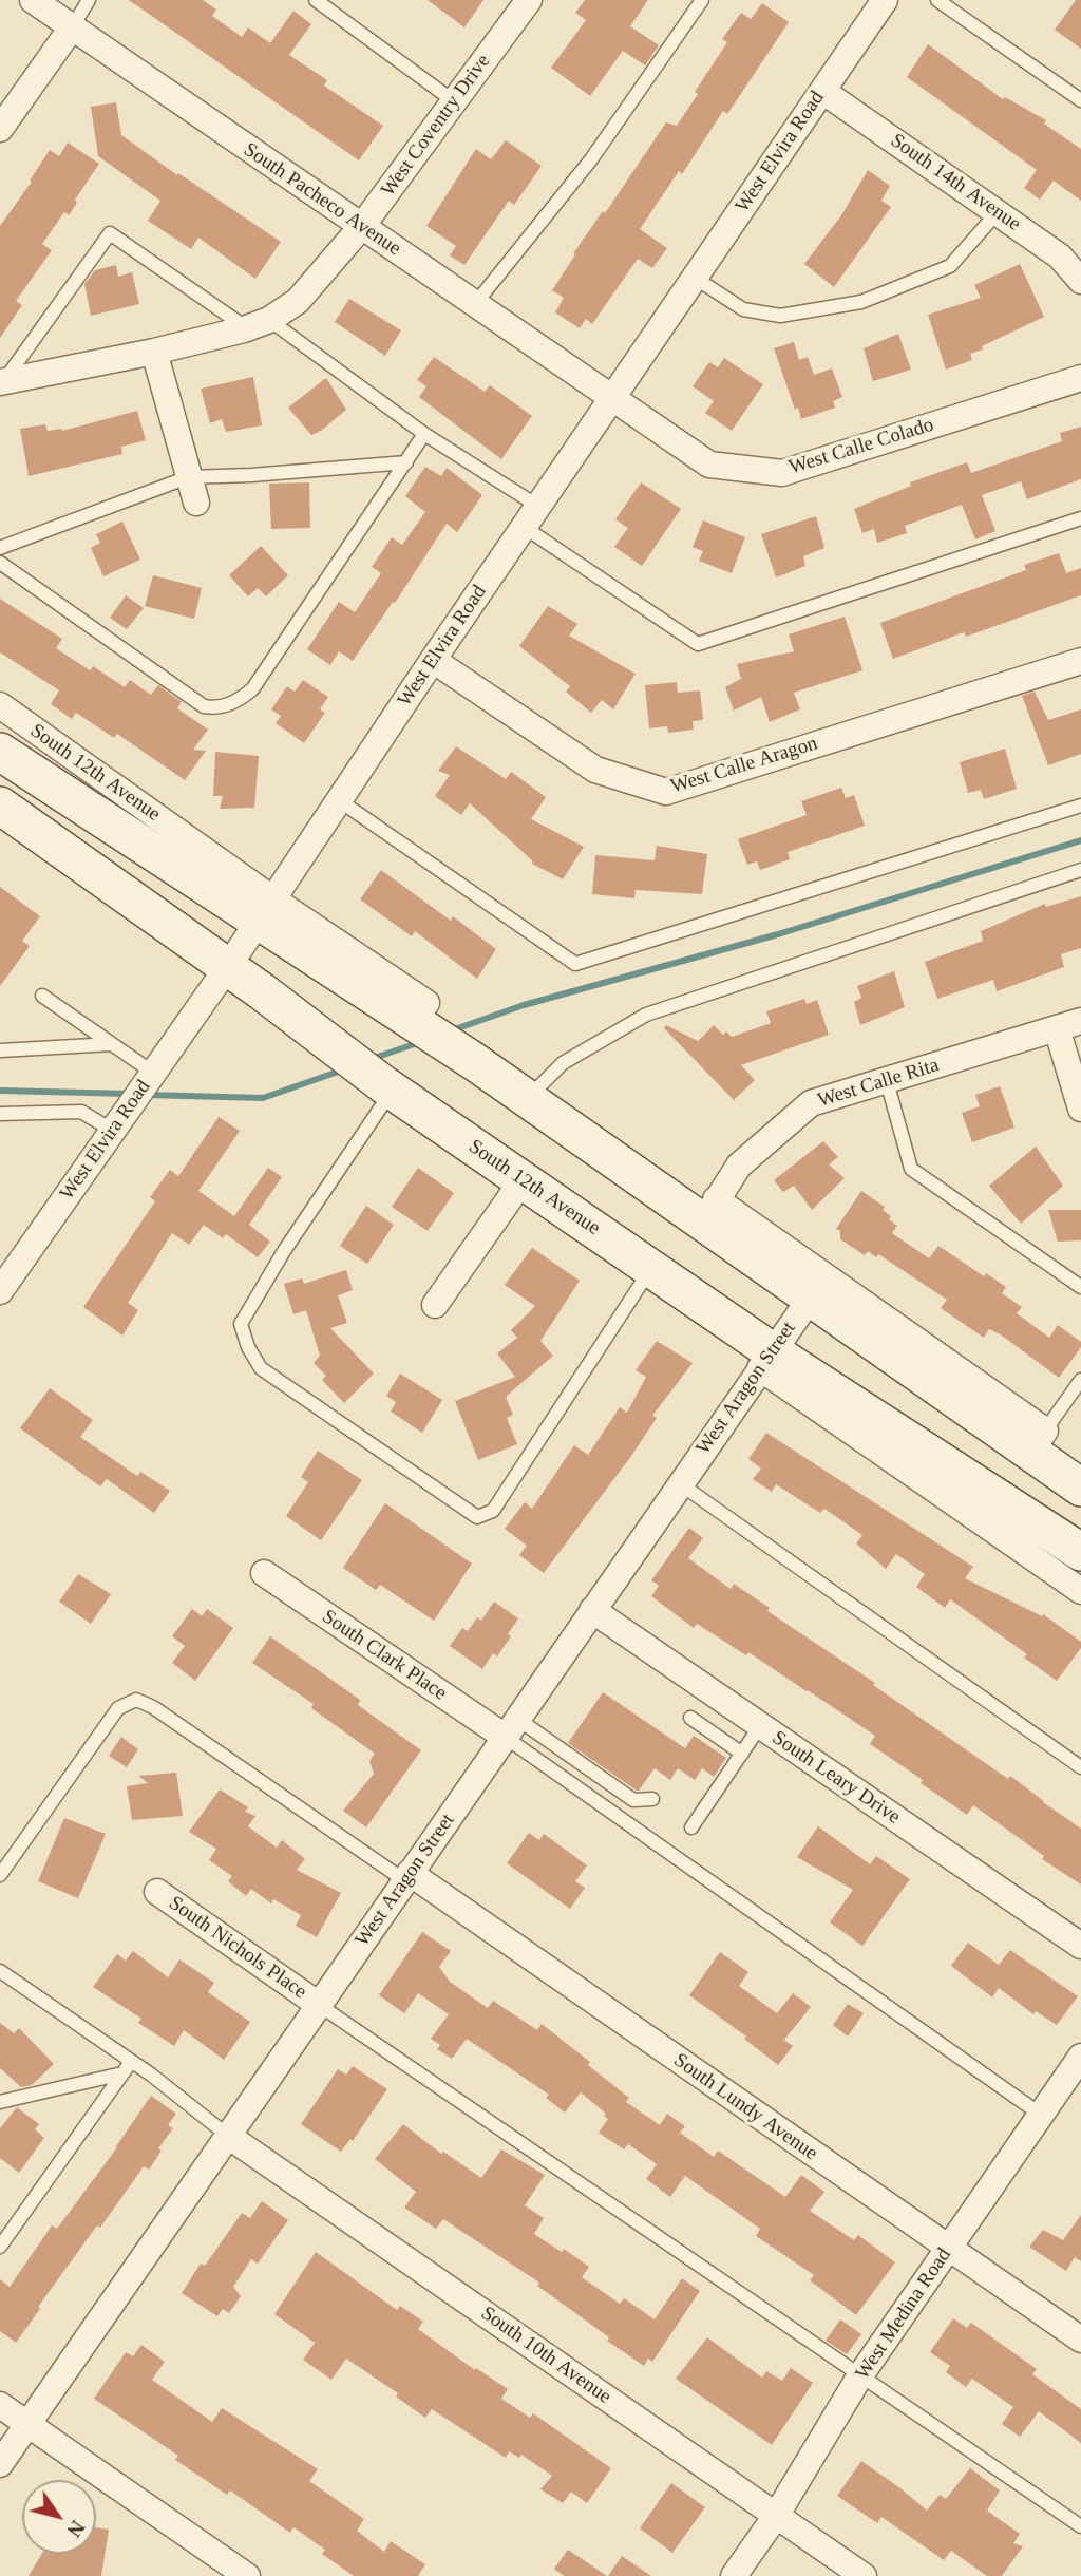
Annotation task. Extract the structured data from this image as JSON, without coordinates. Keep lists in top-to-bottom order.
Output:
{
  "streets": {
    "street": [
      "West Coventry Drive",
      "West Elvira Road",
      "South 14th Avenue",
      "South Pacheco Avenue",
      "West Calle Colado",
      "West Calle Aragon",
      "South 12th Avenue",
      "West Calle Rita",
      "West Aragon Street",
      "South Clark Place",
      "South Leary Drive",
      "South Nichols Place",
      "South Lundy Avenue",
      "West Medina Road",
      "South 10th Avenue"
    ]
  },
  "crossings": [
    ["West Coventry Drive", "South Pacheco Avenue"],
    ["West Elvira Road", "South 14th Avenue"],
    ["West Elvira Road", "South Pacheco Avenue"],
    ["West Elvira Road", "West Calle Colado"],
    ["West Elvira Road", "West Calle Aragon"],
    ["West Elvira Road", "South 12th Avenue"],
    ["South Pacheco Avenue", "West Calle Colado"],
    ["South 12th Avenue", "West Calle Rita"],
    ["South 12th Avenue", "West Aragon Street"],
    ["West Aragon Street", "South Clark Place"],
    ["West Aragon Street", "South Leary Drive"],
    ["West Aragon Street", "South Nichols Place"],
    ["West Aragon Street", "South Lundy Avenue"],
    ["West Aragon Street", "South 10th Avenue"],
    ["South Lundy Avenue", "West Medina Road"],
    ["West Medina Road", "South 10th Avenue"]
  ],
  "north": "bottom right"
}
